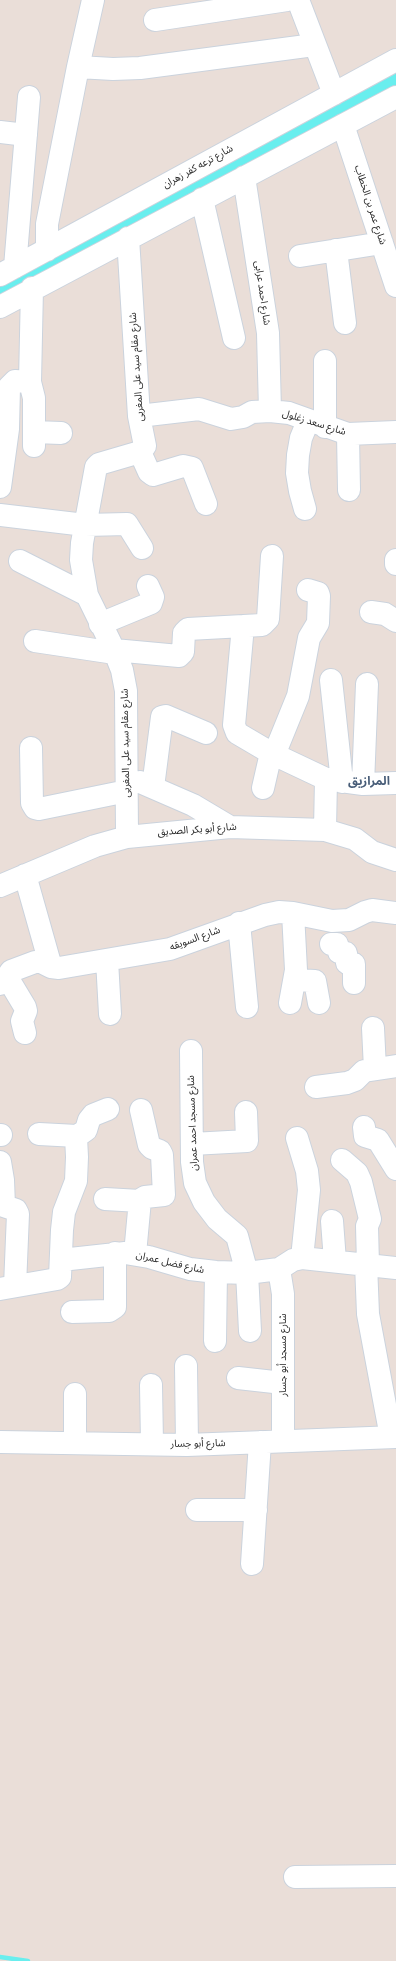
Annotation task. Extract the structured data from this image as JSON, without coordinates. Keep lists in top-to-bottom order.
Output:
{
  "streets": {
    "street": [
      "شارع ترعه كفر زهران",
      "شارع عمر بن الخطاب",
      "شارع احمد عرابى",
      "شارع مقام سيد على المغربى",
      "شارع سعد زغلول",
      "شارع أبو بكر الصديق",
      "شارع السويقه",
      "شارع مسجد احمد عمران",
      "شارع فضل عمران",
      "شارع مسجد أبو جسار",
      "شارع أبو جسار"
    ]
  },
  "crossings": [
    ["شارع احمد عرابى", "شارع سعد زغلول"],
    ["شارع مقام سيد على المغربى", "شارع سعد زغلول"],
    ["شارع مقام سيد على المغربى", "شارع أبو بكر الصديق"],
    ["شارع مسجد احمد عمران", "شارع فضل عمران"],
    ["شارع فضل عمران", "شارع مسجد أبو جسار"],
    ["شارع مسجد أبو جسار", "شارع أبو جسار"]
  ],
  "districts": ["المرازيق"]
}
